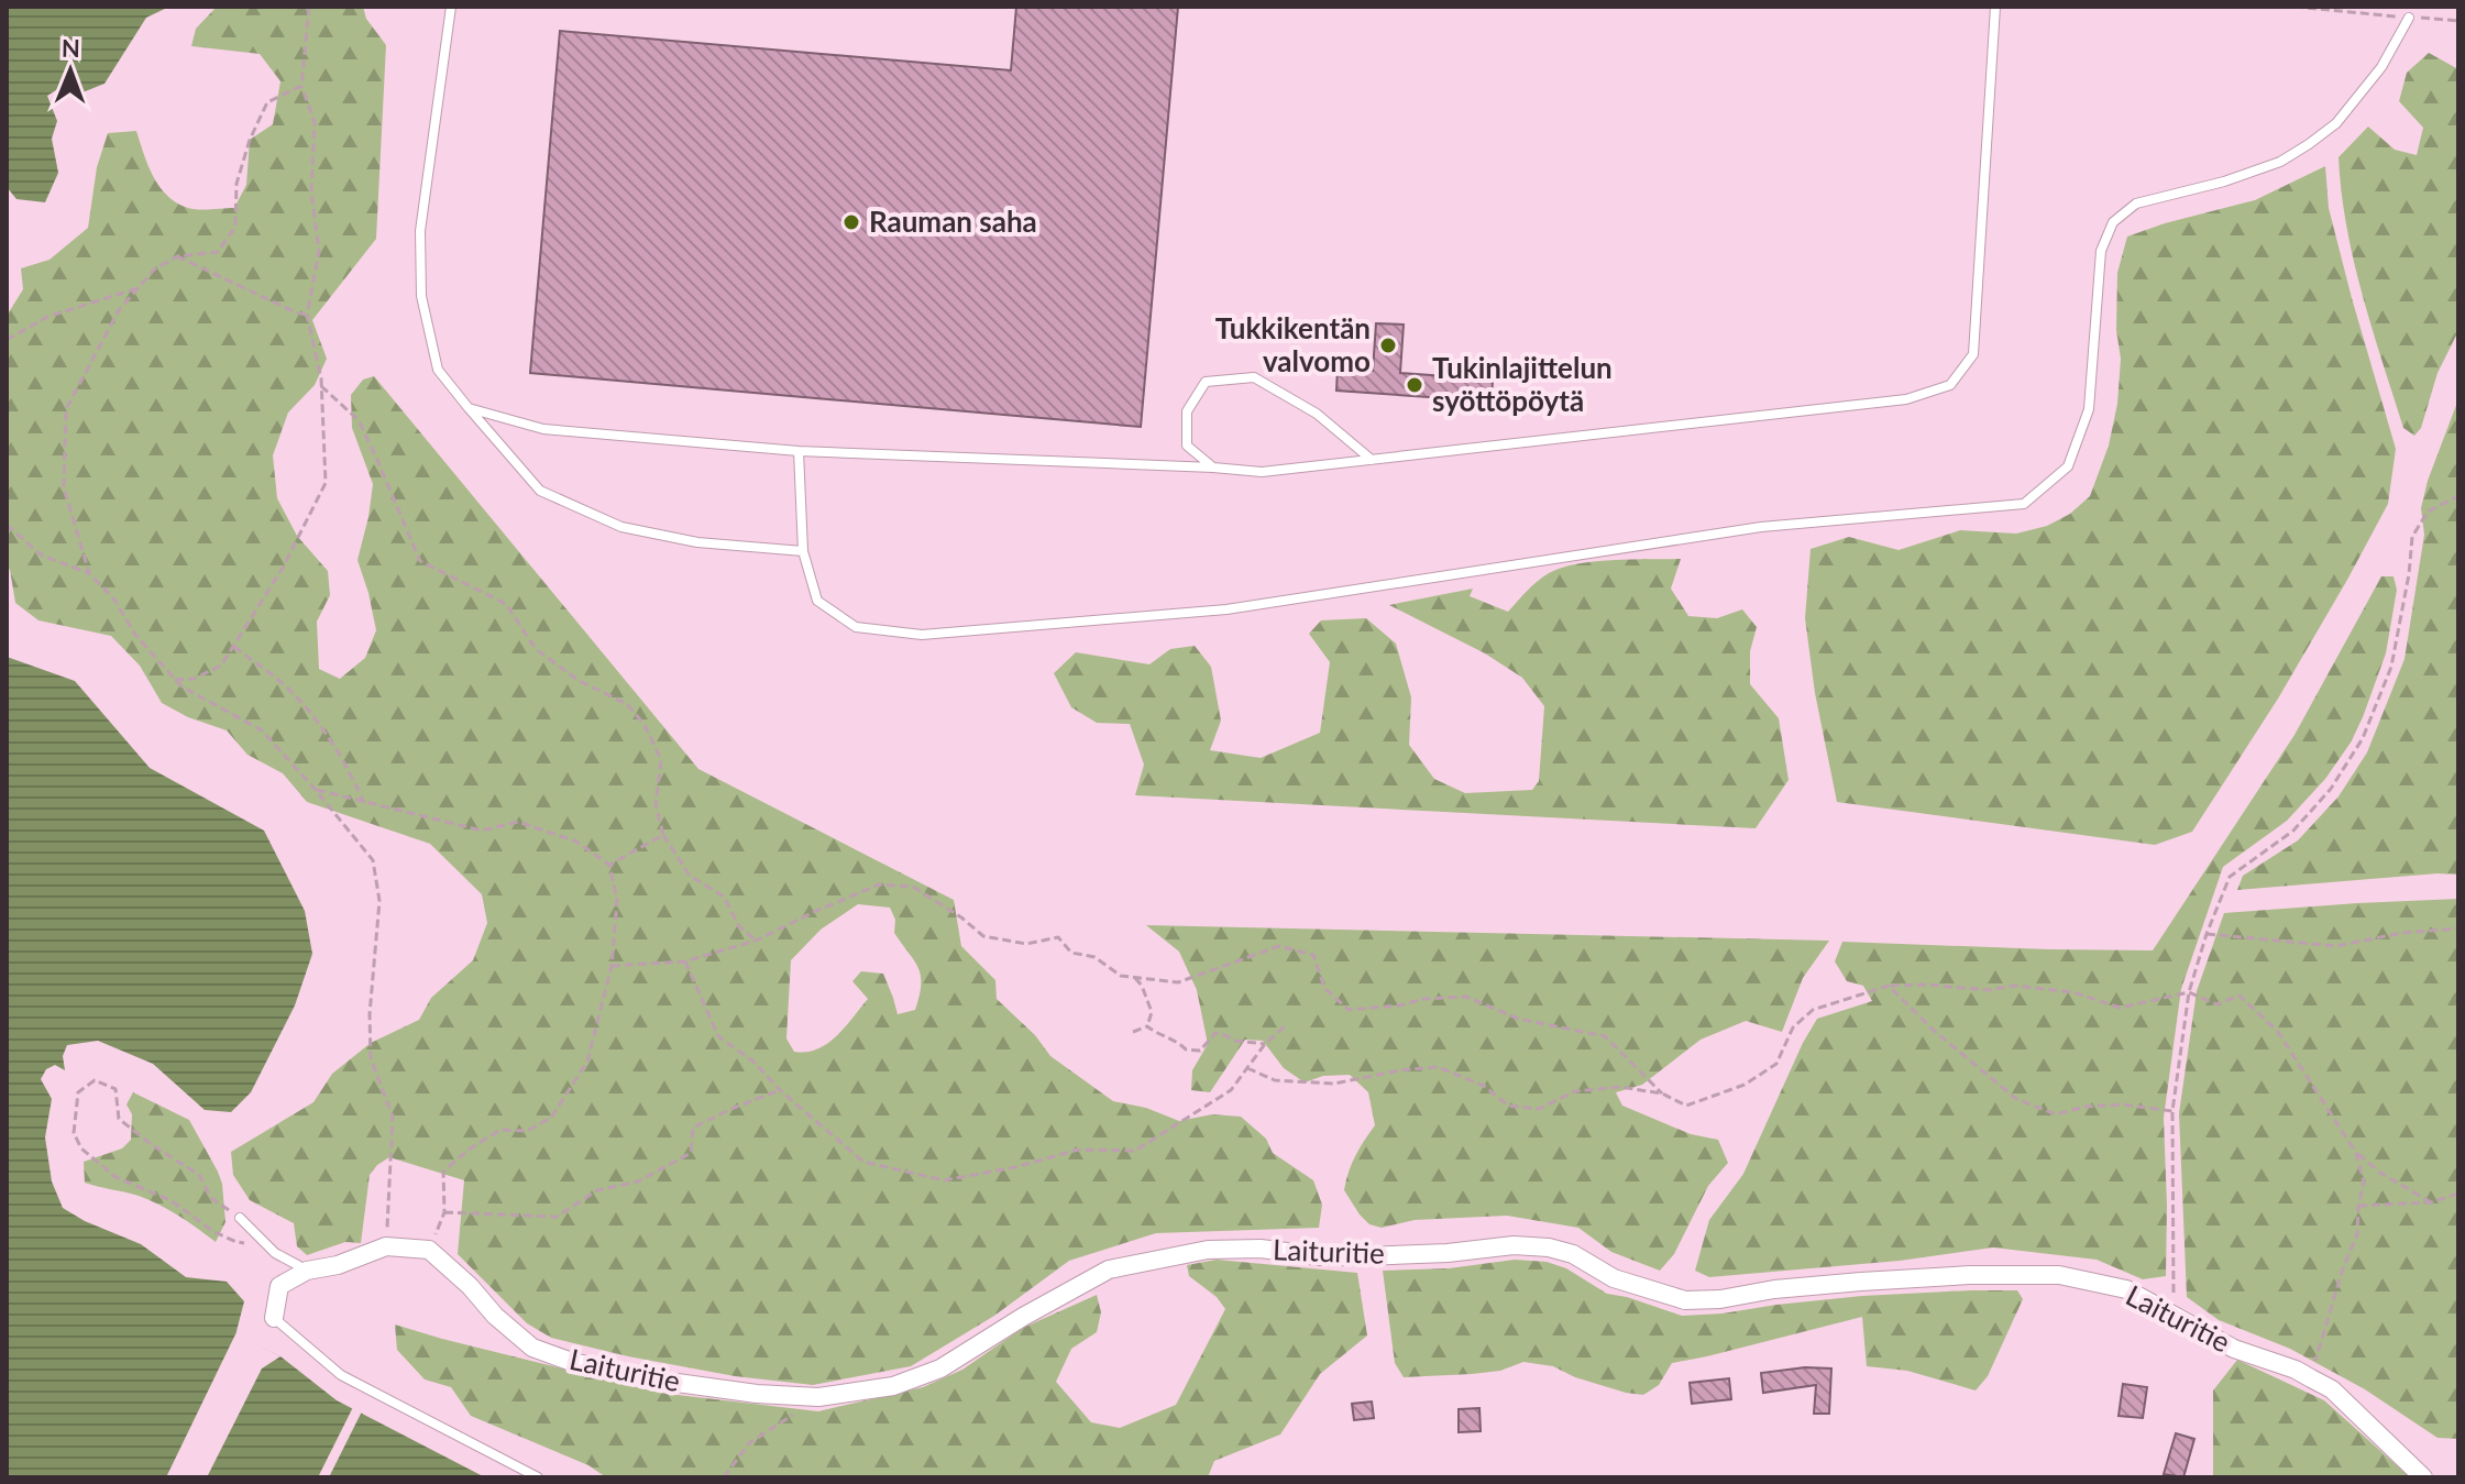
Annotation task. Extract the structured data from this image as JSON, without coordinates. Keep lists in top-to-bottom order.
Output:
{
  "streets": {
    "street": ["Laituritie"]
  },
  "places": ["Rauman saha", "Tukkikentän valvomo", "Tukinlajittelun syöttöpöytä"],
  "north": "top"
}
